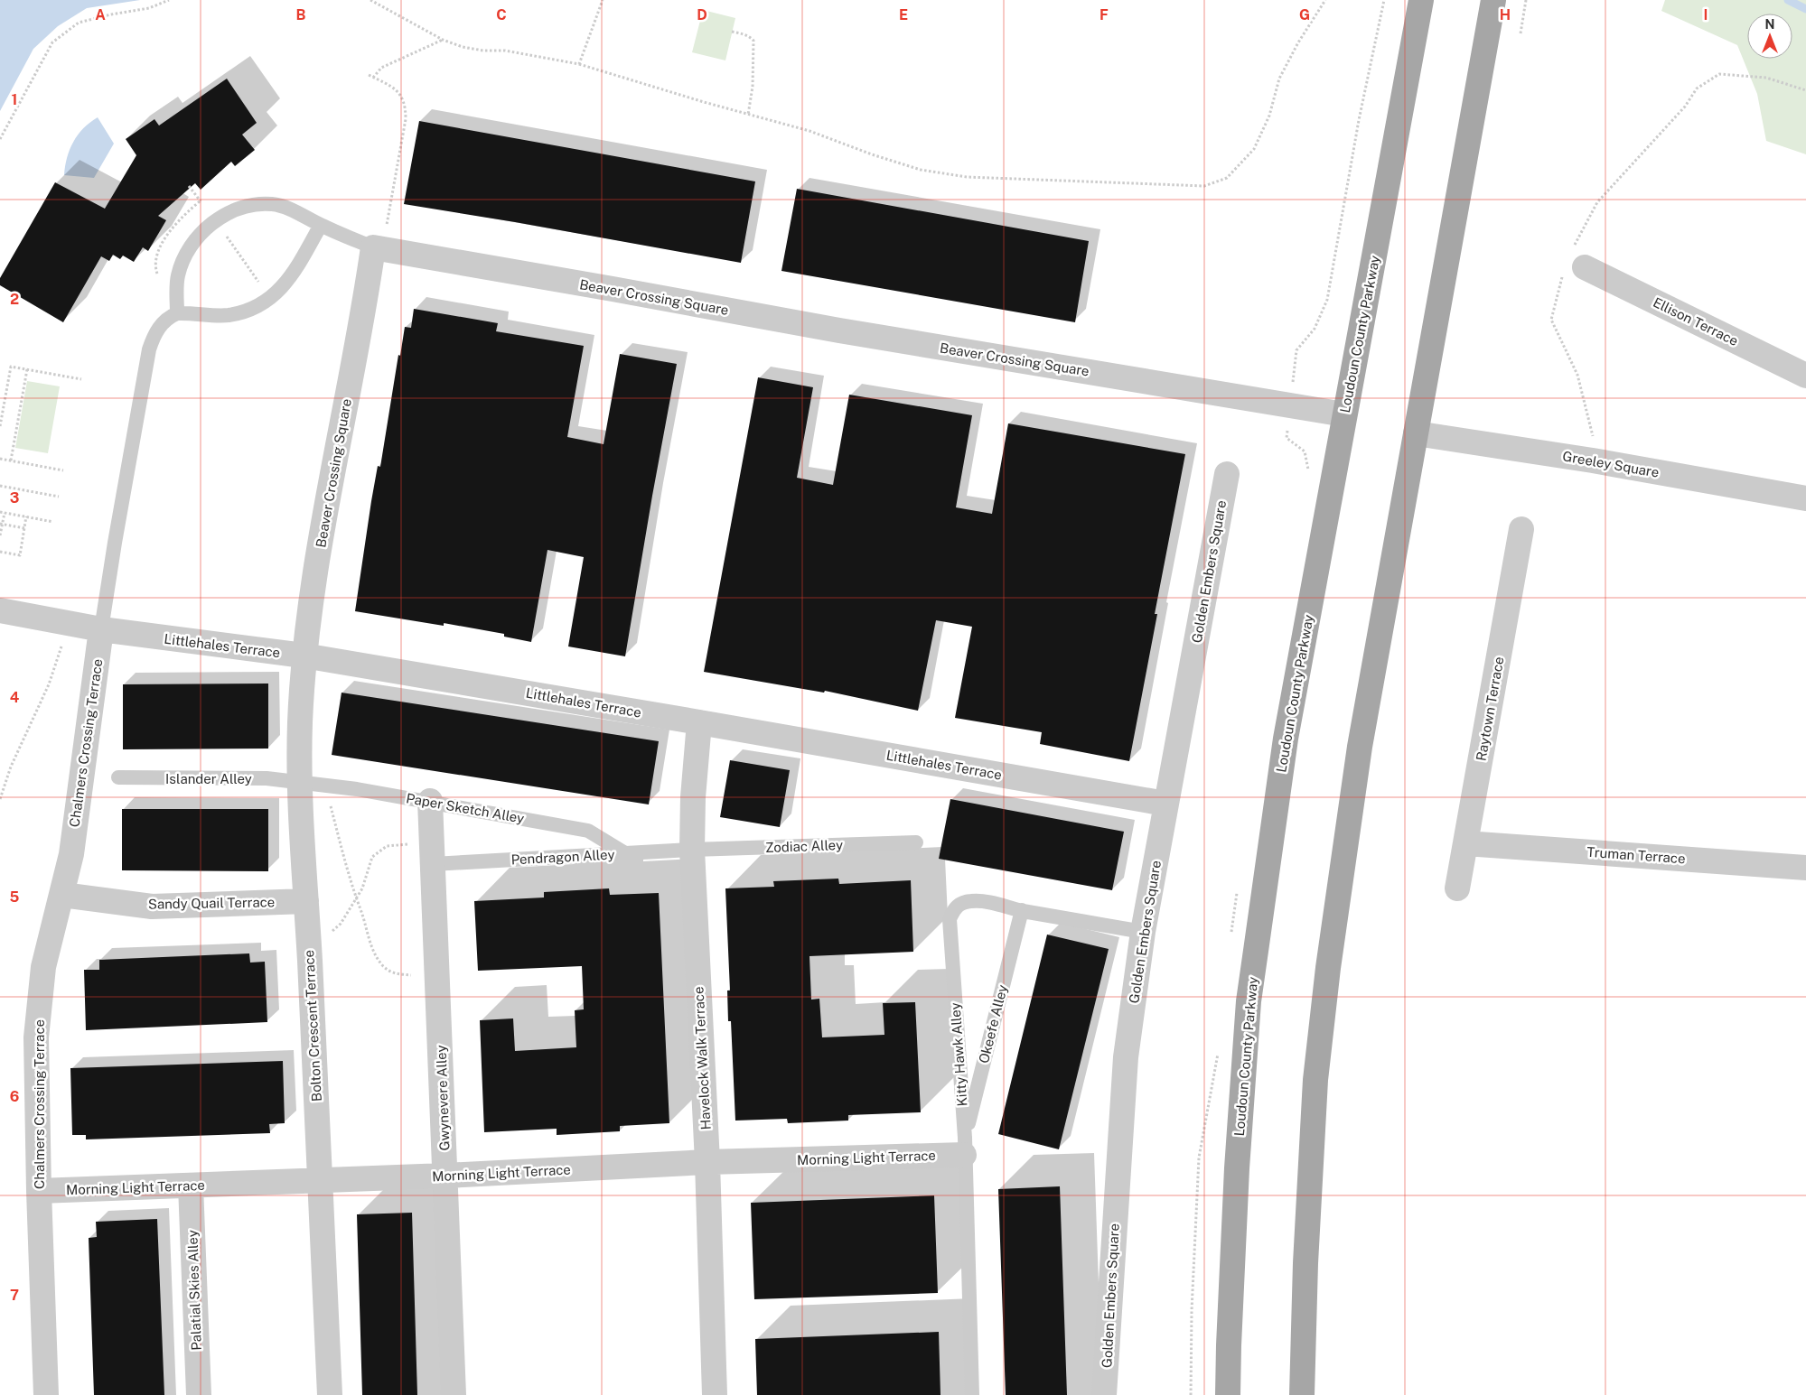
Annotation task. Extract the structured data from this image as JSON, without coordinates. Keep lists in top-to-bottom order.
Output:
{
  "streets": {
    "main road": ["Loudoun County Parkway"],
    "street": [
      "Beaver Crossing Square",
      "Ellison Terrace",
      "Greeley Square",
      "Golden Embers Square",
      "Littlehales Terrace",
      "Raytown Terrace",
      "Chalmers Crossing Terrace",
      "Truman Terrace",
      "Sandy Quail Terrace",
      "Bolton Crescent Terrace",
      "Havelock Walk Terrace",
      "Gwynevere Alley",
      "Morning Light Terrace",
      "Palatial Skies Alley"
    ],
    "lane": [
      "Islander Alley",
      "Paper Sketch Alley",
      "Zodiac Alley",
      "Pendragon Alley",
      "Okeefe Alley",
      "Kitty Hawk Alley"
    ]
  },
  "crossings": [
    ["Beaver Crossing Square", "Loudoun County Parkway"],
    ["Beaver Crossing Square", "Littlehales Terrace"],
    ["Beaver Crossing Square", "Bolton Crescent Terrace"],
    ["Golden Embers Square", "Littlehales Terrace"],
    ["Golden Embers Square", "Kitty Hawk Alley"],
    ["Littlehales Terrace", "Chalmers Crossing Terrace"],
    ["Littlehales Terrace", "Bolton Crescent Terrace"],
    ["Littlehales Terrace", "Havelock Walk Terrace"],
    ["Raytown Terrace", "Truman Terrace"],
    ["Chalmers Crossing Terrace", "Sandy Quail Terrace"],
    ["Chalmers Crossing Terrace", "Morning Light Terrace"],
    ["Islander Alley", "Paper Sketch Alley"],
    ["Islander Alley", "Bolton Crescent Terrace"],
    ["Paper Sketch Alley", "Pendragon Alley"],
    ["Paper Sketch Alley", "Bolton Crescent Terrace"],
    ["Paper Sketch Alley", "Gwynevere Alley"],
    ["Zodiac Alley", "Pendragon Alley"],
    ["Zodiac Alley", "Havelock Walk Terrace"],
    ["Pendragon Alley", "Havelock Walk Terrace"],
    ["Pendragon Alley", "Gwynevere Alley"],
    ["Sandy Quail Terrace", "Bolton Crescent Terrace"],
    ["Okeefe Alley", "Kitty Hawk Alley"],
    ["Okeefe Alley", "Morning Light Terrace"],
    ["Bolton Crescent Terrace", "Morning Light Terrace"],
    ["Kitty Hawk Alley", "Morning Light Terrace"],
    ["Havelock Walk Terrace", "Morning Light Terrace"],
    ["Gwynevere Alley", "Morning Light Terrace"],
    ["Morning Light Terrace", "Palatial Skies Alley"]
  ],
  "north": "top",
  "grid": {
    "columns": [
      "A",
      "B",
      "C",
      "D",
      "E",
      "F",
      "G",
      "H",
      "I"
    ],
    "rows": [
      "1",
      "2",
      "3",
      "4",
      "5",
      "6",
      "7"
    ]
  }
}
